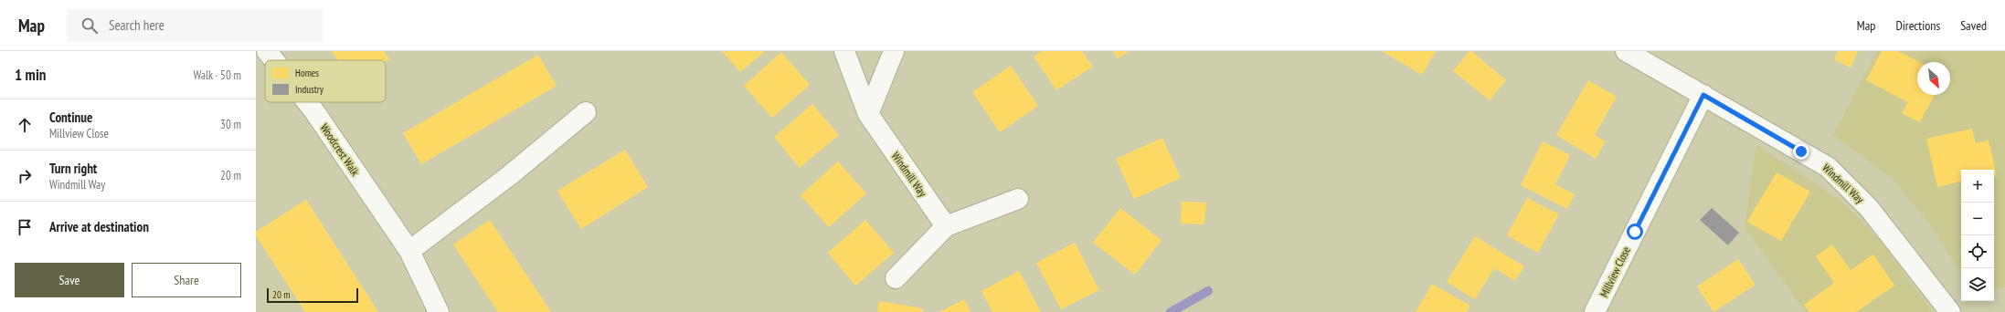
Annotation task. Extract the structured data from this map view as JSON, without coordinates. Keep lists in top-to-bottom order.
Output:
{
  "streets": {
    "street": ["Woodcrest Walk", "Windmill Way", "Millview Close"]
  },
  "crossings": [
    ["Windmill Way", "Millview Close"]
  ],
  "legend": ["Homes", "Industry"],
  "scale_bar": "20 m",
  "north": "bottom right",
  "page": {
    "header": "Map",
    "search": "Search here",
    "nav": ["Map", "Directions", "Saved"],
    "heading": ["1 min", "Walk · 50 m"],
    "list": [
      ["Continue", "Millview Close", "30 m"],
      ["Turn right", "Windmill Way", "20 m"],
      "Arrive at destination"
    ],
    "map_buttons": ["+", "−"],
    "buttons": ["Save", "Share"],
    "scale": "20 m"
  }
}
